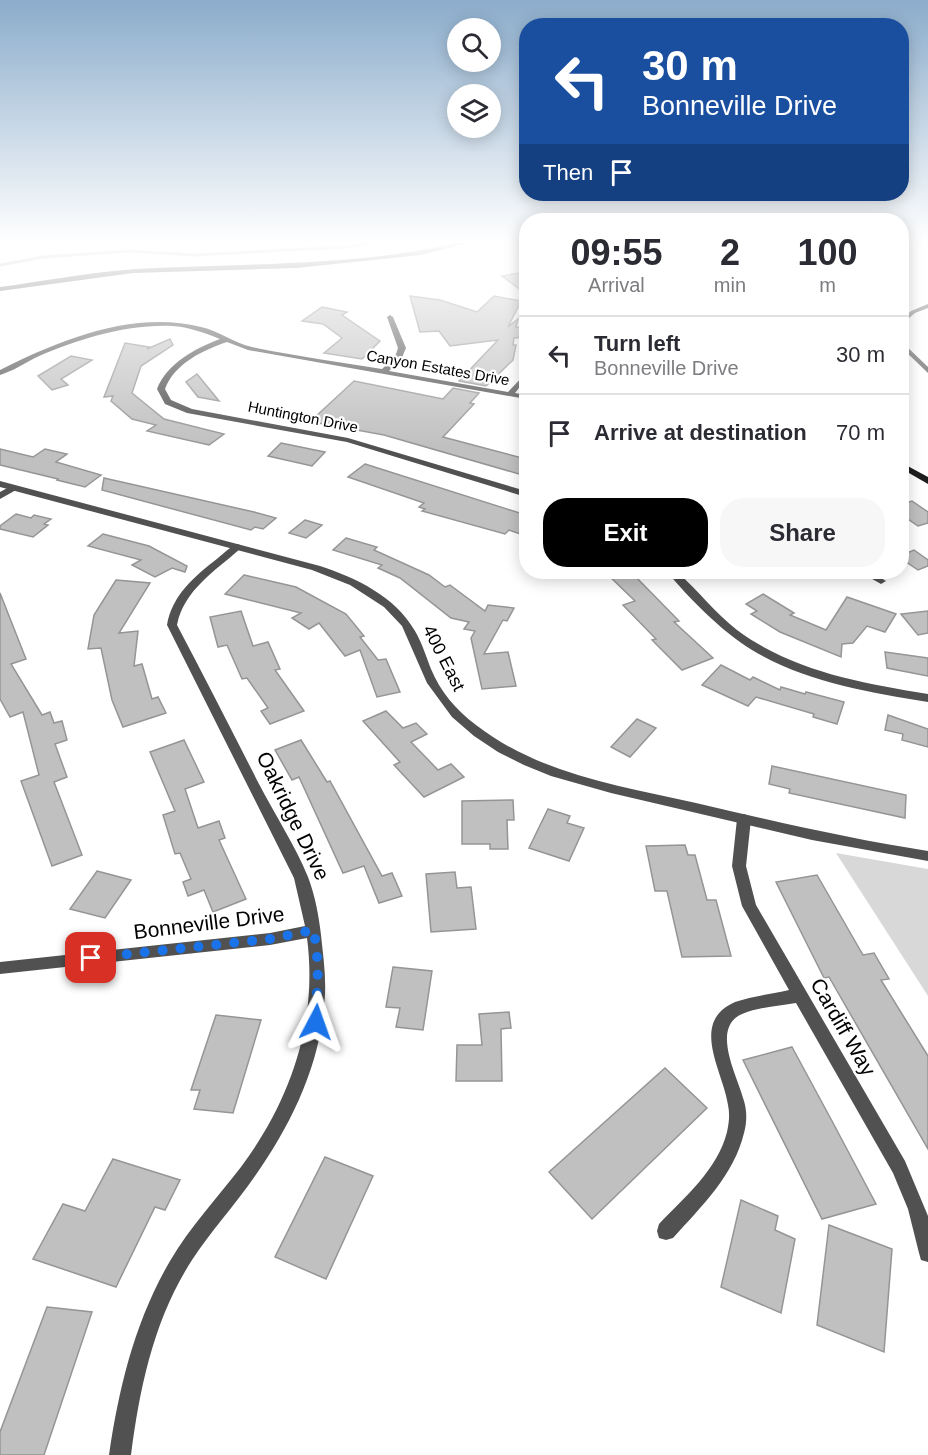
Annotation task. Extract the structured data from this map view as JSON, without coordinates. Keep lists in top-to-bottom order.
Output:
{
  "streets": {
    "street": [
      "Canyon Estates Drive",
      "Huntington Drive",
      "400 East",
      "Oakridge Drive",
      "Bonneville Drive",
      "Cardiff Way"
    ]
  },
  "crossings": [
    ["Canyon Estates Drive", "Huntington Drive"],
    ["400 East", "Oakridge Drive"],
    ["400 East", "Cardiff Way"],
    ["Oakridge Drive", "Bonneville Drive"]
  ],
  "page": {
    "turn": ["30 m", "Bonneville Drive"],
    "then": "Then",
    "eta": [
      "09:55",
      "Arrival",
      "2",
      "min",
      "100",
      "m"
    ],
    "list": [
      {
        "name": "Turn left",
        "note": "Bonneville Drive",
        "value": "30 m"
      },
      {
        "name": "Arrive at destination",
        "value": "70 m"
      }
    ],
    "buttons": ["Exit", "Share"]
  }
}
